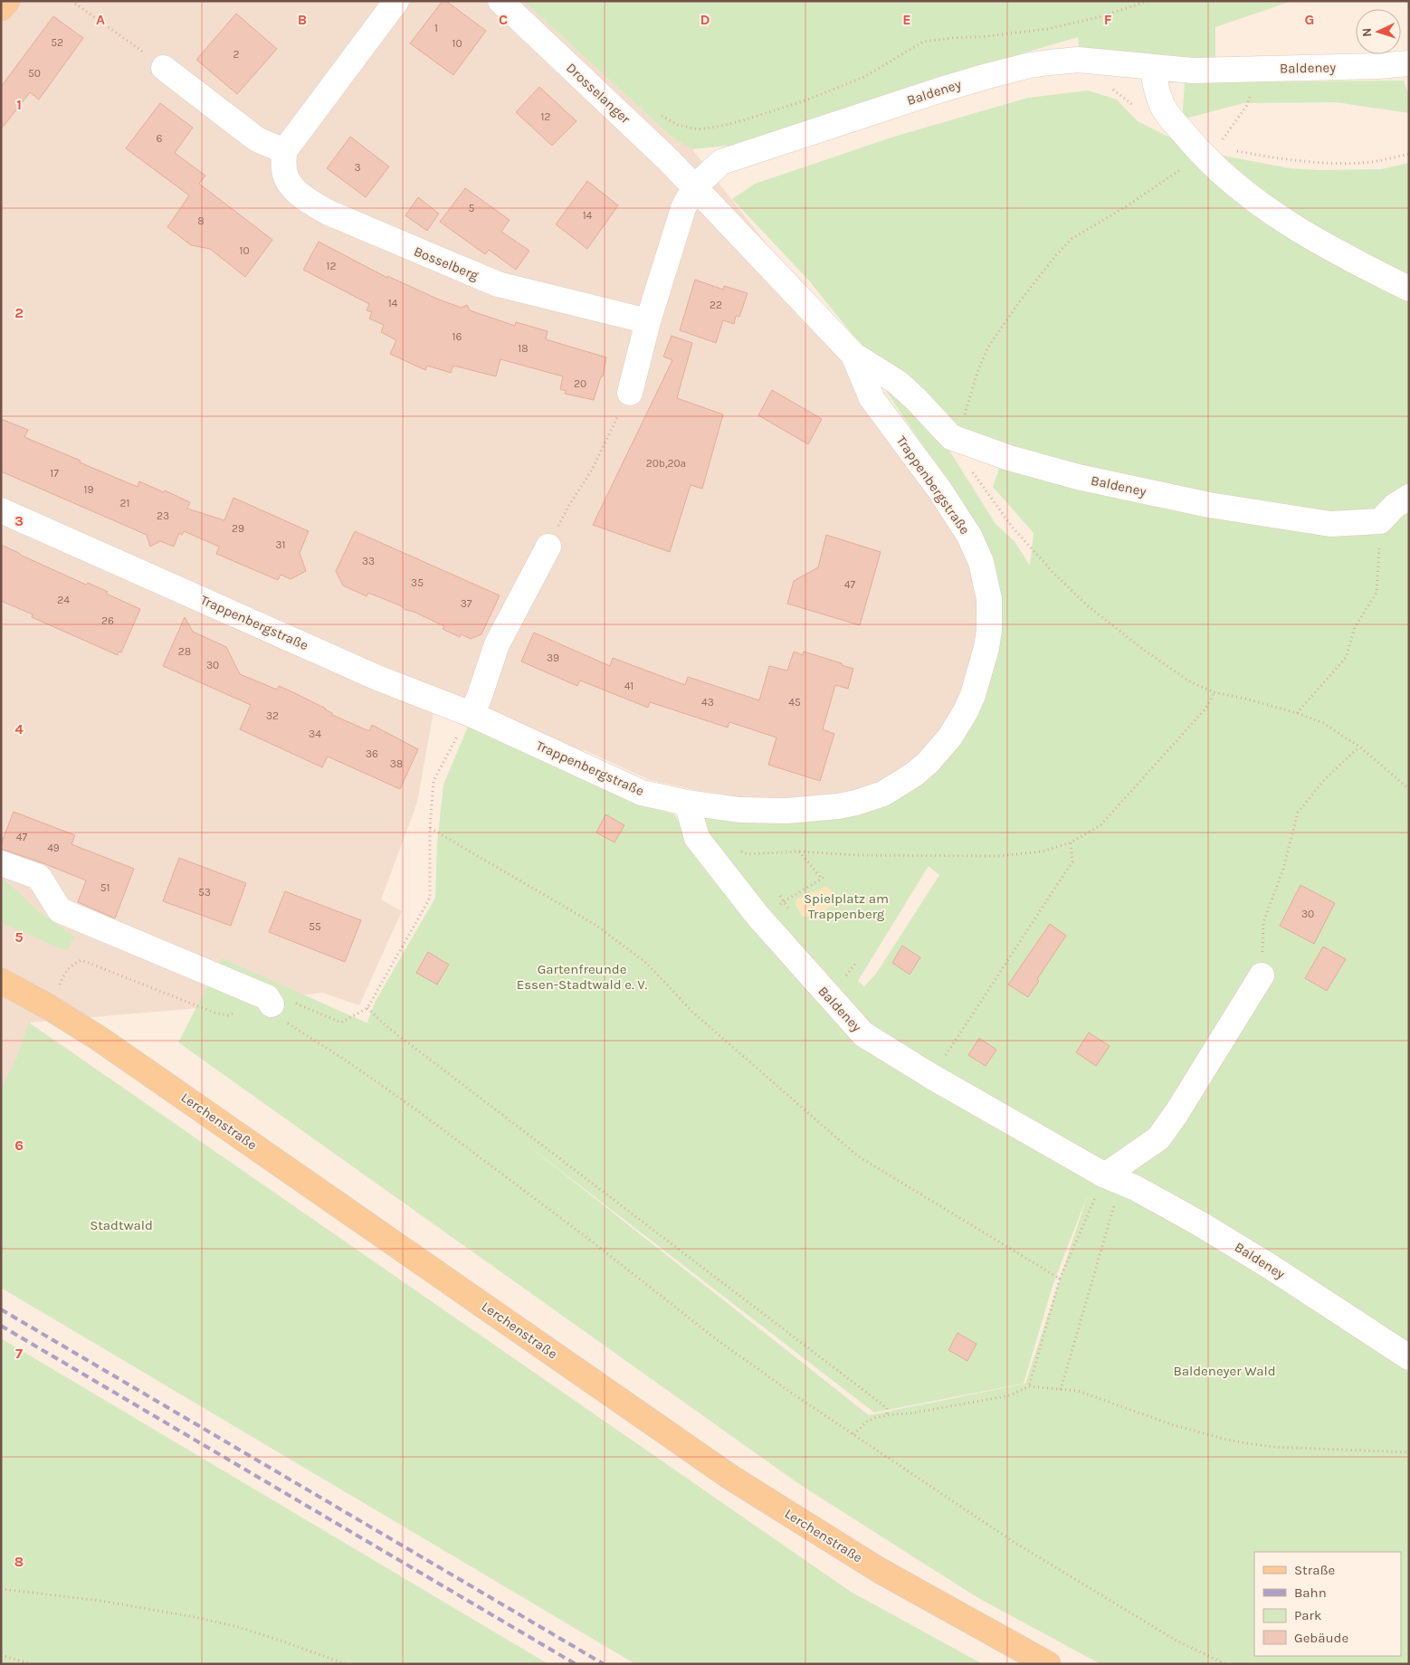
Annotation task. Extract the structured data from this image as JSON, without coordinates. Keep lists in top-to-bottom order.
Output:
{
  "streets": {
    "main road": ["Lerchenstraße"],
    "street": [
      "Baldeney",
      "Drosselanger",
      "Bosselberg",
      "Trappenbergstraße"
    ]
  },
  "crossings": [
    ["Baldeney", "Drosselanger"],
    ["Baldeney", "Trappenbergstraße"],
    ["Drosselanger", "Trappenbergstraße"]
  ],
  "parks": [
    "Spielplatz am Trappenberg",
    "Gartenfreunde Essen-Stadtwald e. V.",
    "Stadtwald",
    "Baldeneyer Wald"
  ],
  "house_numbers": [
    "1",
    "52",
    "10",
    "2",
    "50",
    "12",
    "6",
    "3",
    "5",
    "14",
    "8",
    "10",
    "12",
    "14",
    "22",
    "16",
    "18",
    "20",
    "20b,20a",
    "17",
    "19",
    "21",
    "23",
    "29",
    "31",
    "33",
    "35",
    "47",
    "24",
    "37",
    "26",
    "28",
    "39",
    "30",
    "41",
    "43",
    "45",
    "32",
    "34",
    "36",
    "38",
    "47",
    "49",
    "51",
    "53",
    "30",
    "55"
  ],
  "legend": [
    "Straße",
    "Bahn",
    "Park",
    "Gebäude"
  ],
  "north": "left",
  "grid": {
    "columns": [
      "A",
      "B",
      "C",
      "D",
      "E",
      "F",
      "G"
    ],
    "rows": [
      "1",
      "2",
      "3",
      "4",
      "5",
      "6",
      "7",
      "8"
    ]
  }
}
